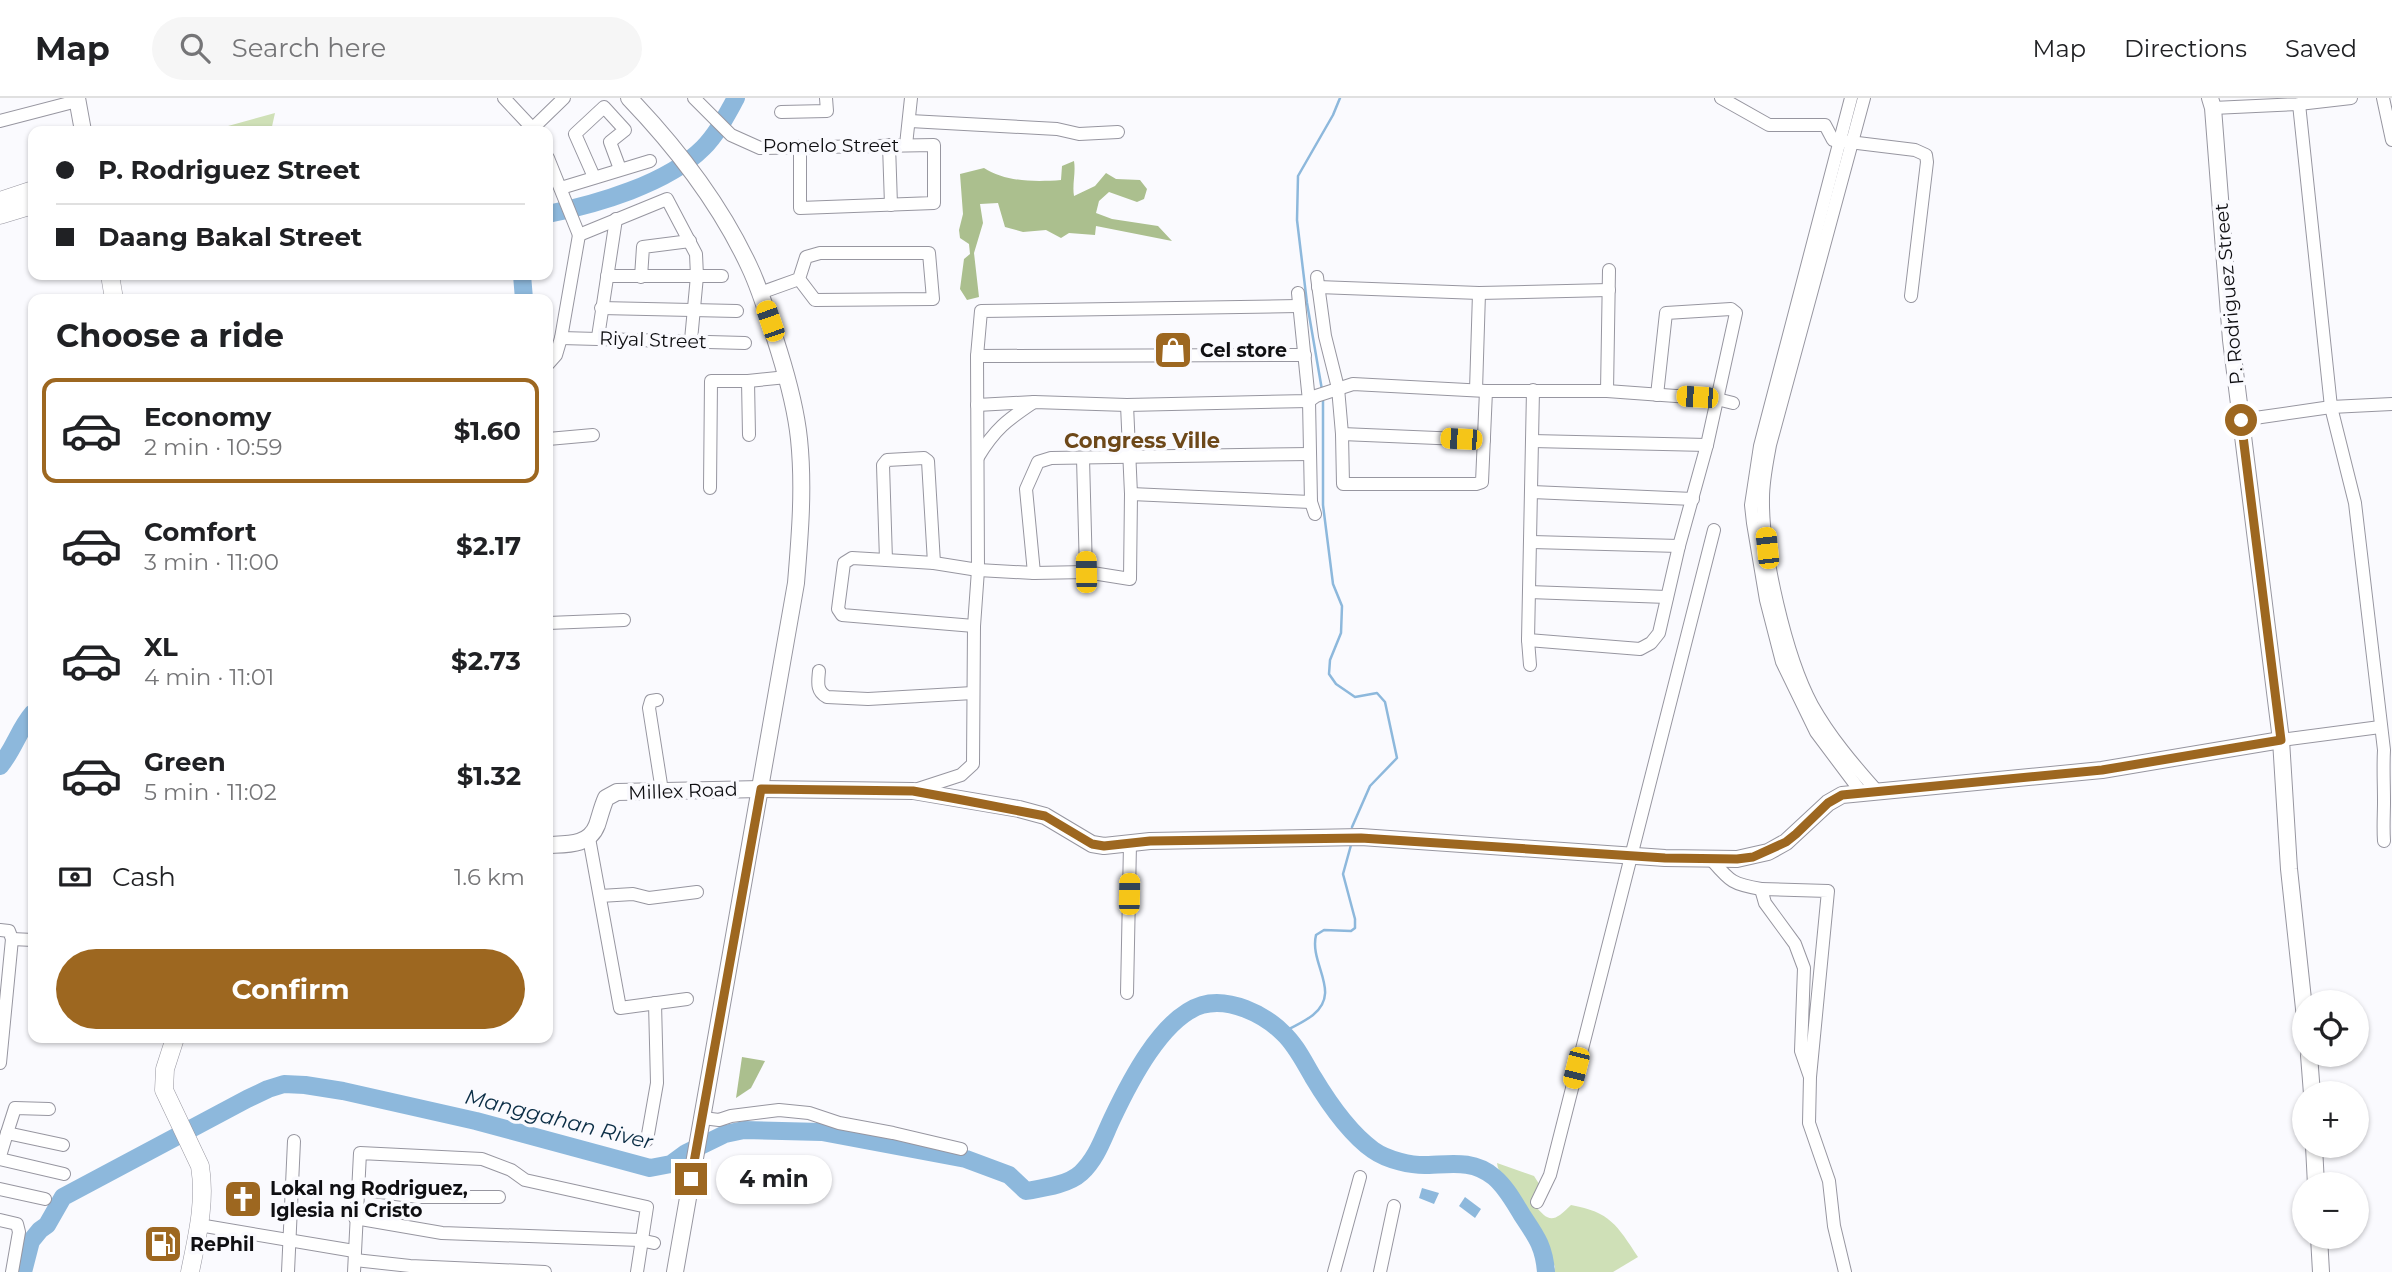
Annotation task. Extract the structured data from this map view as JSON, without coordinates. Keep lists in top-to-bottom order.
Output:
{
  "streets": {
    "street": [
      "Pomelo Street",
      "P. Rodriguez Street",
      "Riyal Street",
      "Millex Road"
    ]
  },
  "crossings": [
    ["P. Rodriguez Street", "Millex Road"]
  ],
  "districts": ["Congress Ville"],
  "water": ["Manggahan River"],
  "places": {
    "shop": ["Cel store"],
    "church": ["Lokal ng Rodriguez, Iglesia ni Cristo"],
    "fuel station": ["RePhil"]
  },
  "page": {
    "header": "Map",
    "search": "Search here",
    "nav": ["Map", "Directions", "Saved"],
    "banner": ["P. Rodriguez Street", "Daang Bakal Street"],
    "heading": "Choose a ride",
    "list": [
      {
        "name": "Economy",
        "note": "2 min · 10:59",
        "value": "$1.60"
      },
      {
        "name": "Comfort",
        "note": "3 min · 11:00",
        "value": "$2.17"
      },
      {
        "name": "XL",
        "note": "4 min · 11:01",
        "value": "$2.73"
      },
      {
        "name": "Green",
        "note": "5 min · 11:02",
        "value": "$1.32"
      }
    ],
    "pay": ["Cash", "1.6 km"],
    "buttons": "Confirm",
    "map_buttons": ["+", "−"],
    "bubble": "4 min"
  }
}
